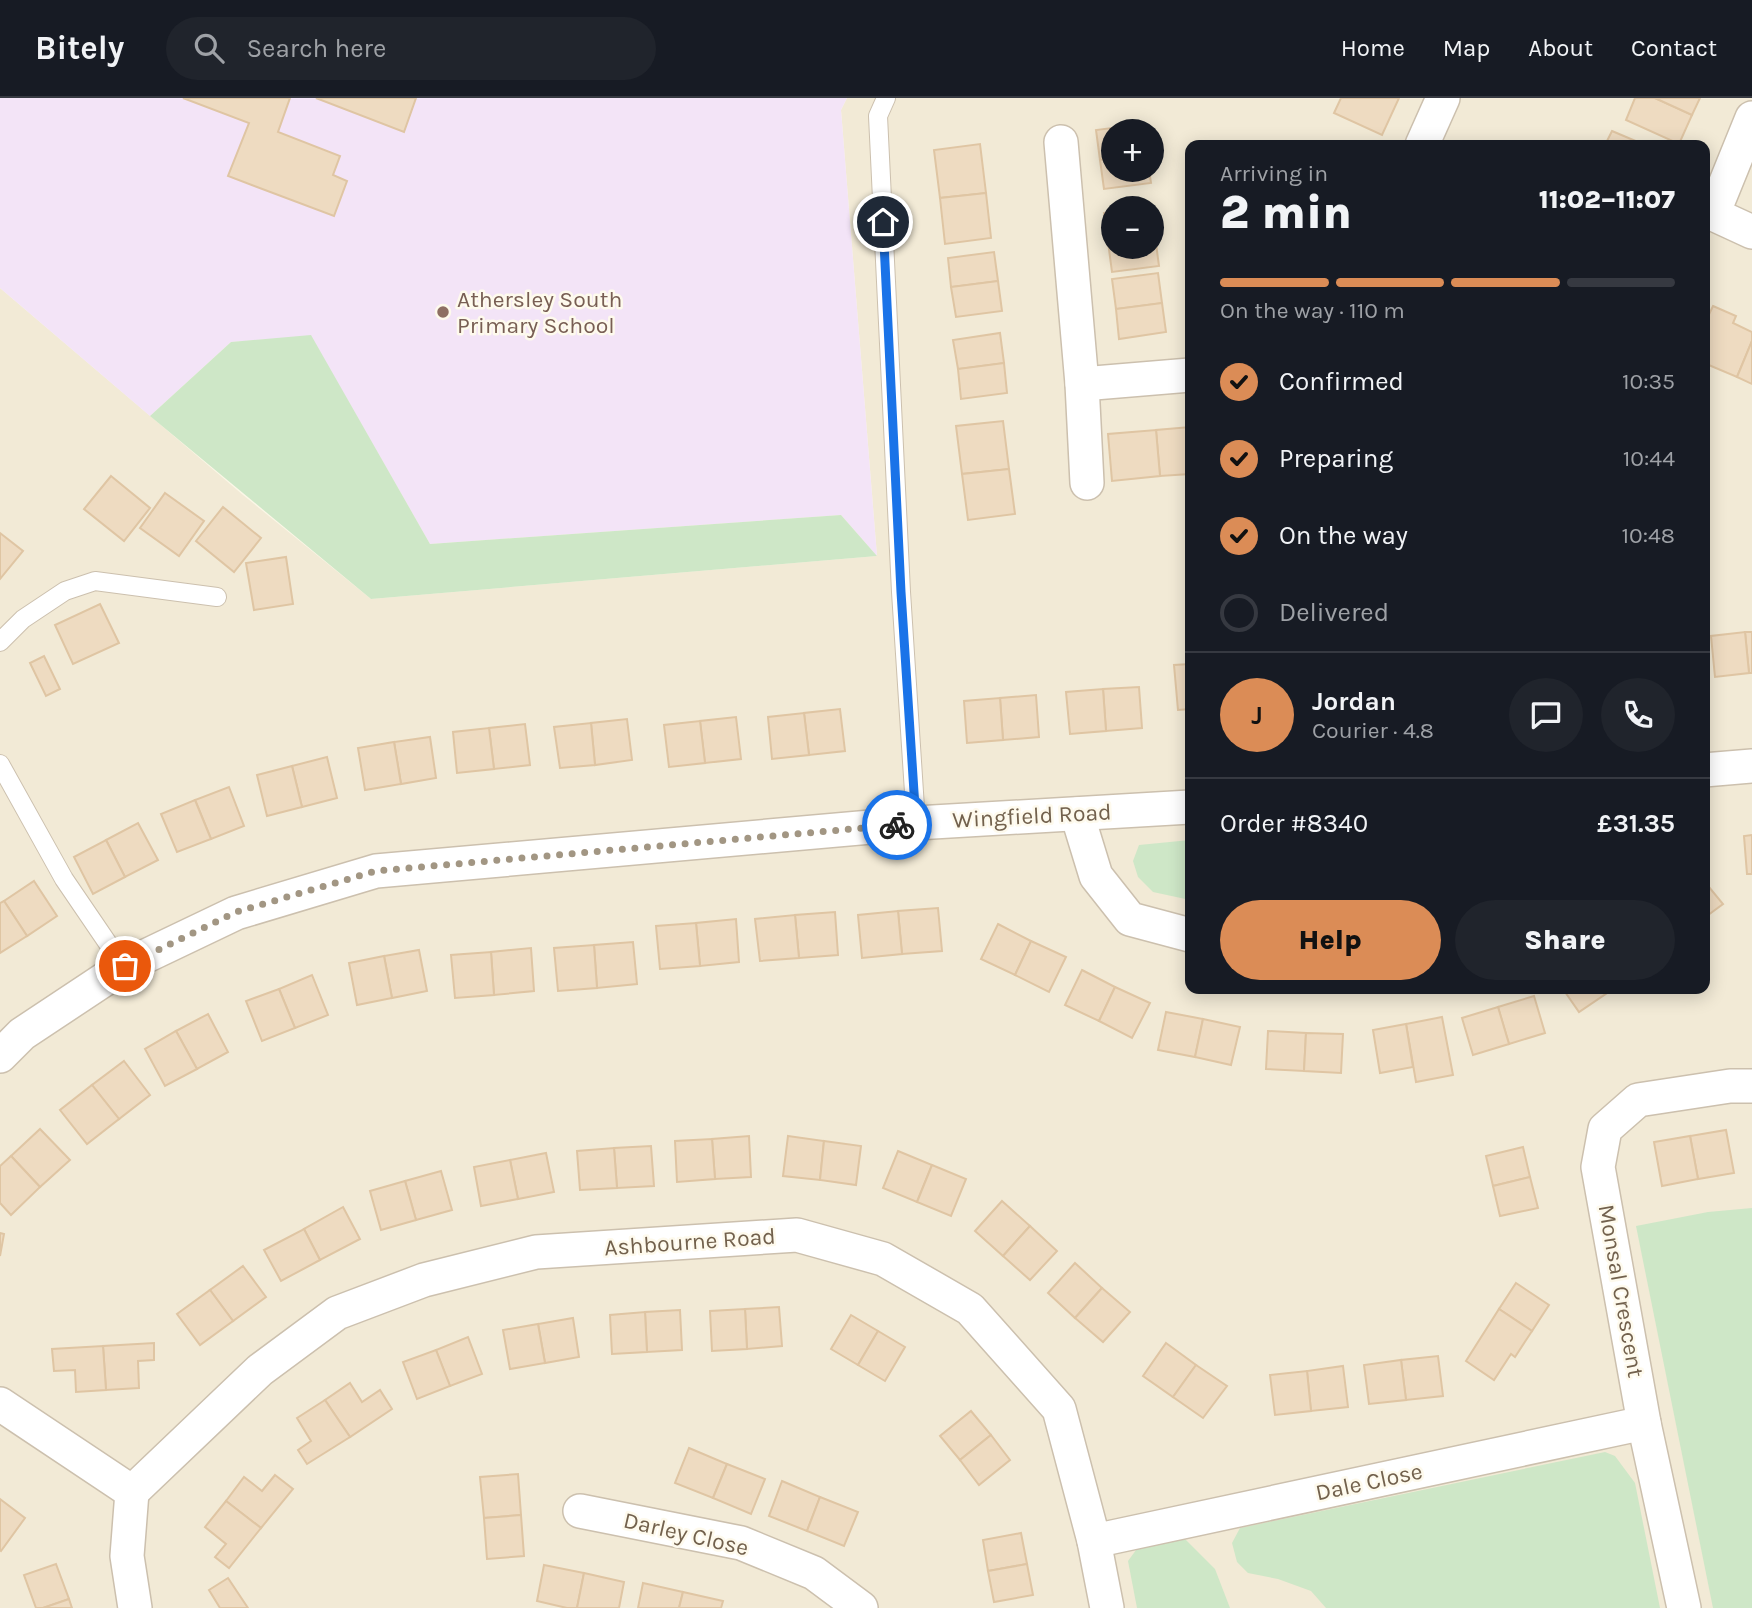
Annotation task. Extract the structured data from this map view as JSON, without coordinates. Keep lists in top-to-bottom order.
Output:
{
  "streets": {
    "street": [
      "Wingfield Road",
      "Ashbourne Road",
      "Monsal Crescent",
      "Dale Close",
      "Darley Close"
    ]
  },
  "crossings": [
    ["Ashbourne Road", "Dale Close"],
    ["Monsal Crescent", "Dale Close"]
  ],
  "places": ["Athersley South Primary School"],
  "page": {
    "header": "Bitely",
    "search": "Search here",
    "nav": [
      "Home",
      "Map",
      "About",
      "Contact"
    ],
    "map_buttons": ["+", "−"],
    "heading": ["2 min", "Arriving in", "11:02–11:07"],
    "panel": [
      "Jordan",
      "Courier · 4.8",
      "Order #8340",
      "£31.35"
    ],
    "bar": "On the way · 110 m",
    "list": [
      ["Confirmed", "10:35"],
      ["Preparing", "10:44"],
      ["On the way", "10:48"],
      "Delivered"
    ],
    "round": "J",
    "buttons": ["Help", "Share"]
  }
}
